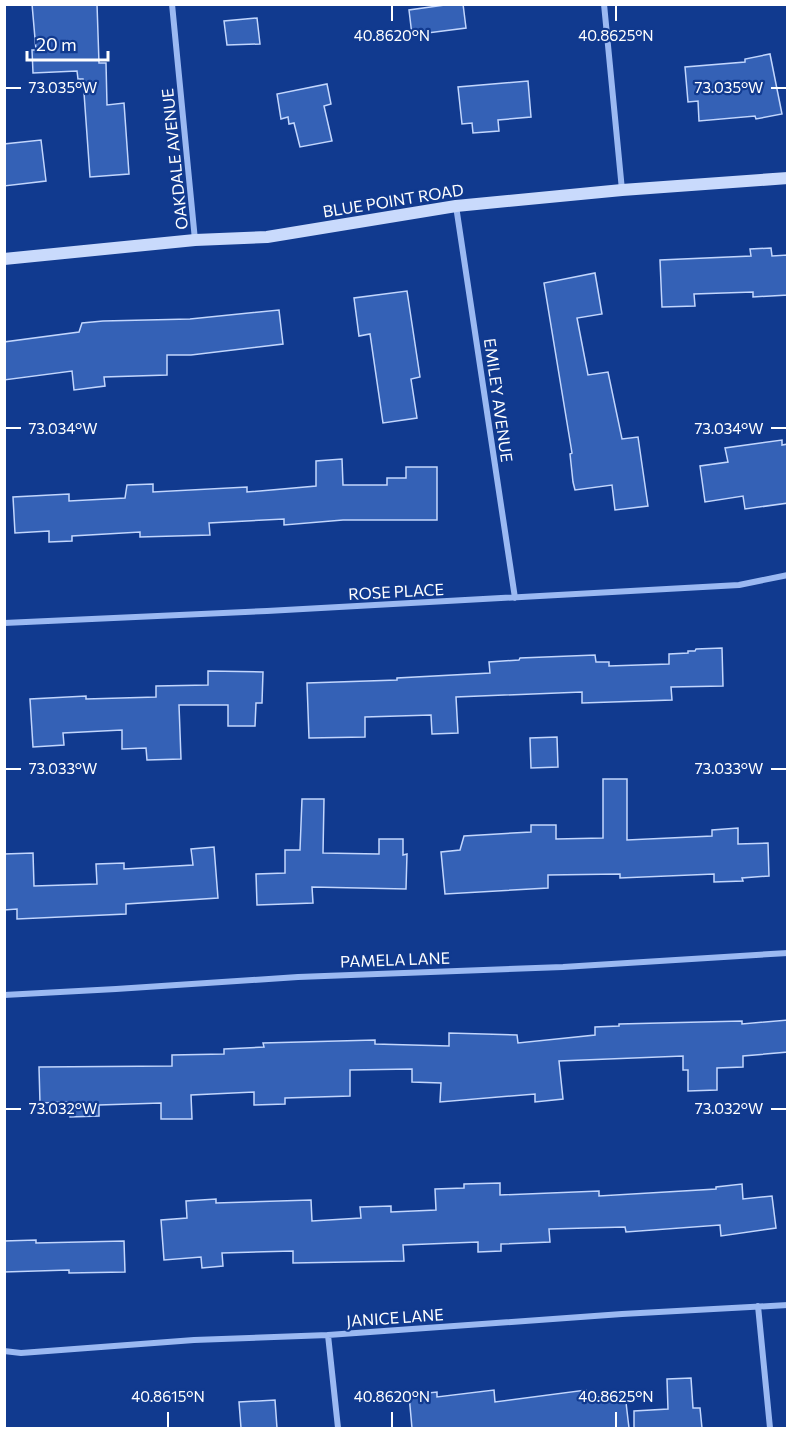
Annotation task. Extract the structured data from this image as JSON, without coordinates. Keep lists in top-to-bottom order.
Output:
{
  "streets": {
    "street": [
      "OAKDALE AVENUE",
      "BLUE POINT ROAD",
      "EMILEY AVENUE",
      "ROSE PLACE",
      "PAMELA LANE",
      "JANICE LANE"
    ]
  },
  "crossings": [
    ["OAKDALE AVENUE", "BLUE POINT ROAD"],
    ["BLUE POINT ROAD", "EMILEY AVENUE"],
    ["EMILEY AVENUE", "ROSE PLACE"]
  ],
  "scale_bar": "20 m",
  "coordinates": [
    "40.8620°N",
    "40.8625°N",
    "73.035°W",
    "73.034°W",
    "73.033°W",
    "73.032°W",
    "40.8615°N"
  ]
}
